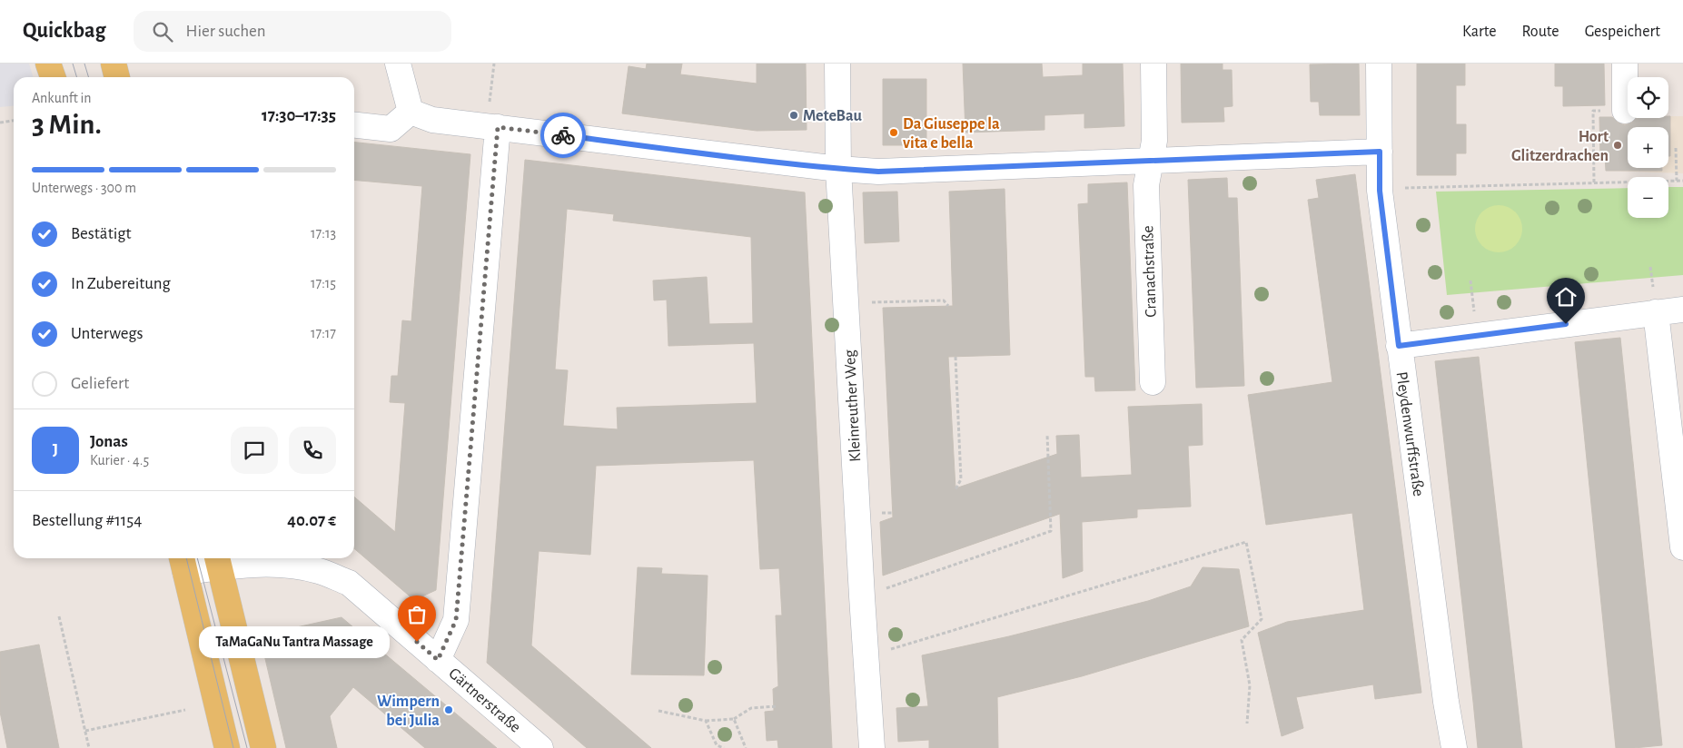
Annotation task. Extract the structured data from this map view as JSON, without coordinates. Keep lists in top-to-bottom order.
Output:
{
  "streets": {
    "street": [
      "Cranachstraße",
      "Kleinreuther Weg",
      "Pleydenwurffstraße",
      "Gärtnerstraße"
    ]
  },
  "places": [
    "MeteBau",
    "Da Giuseppe la vita e bella",
    "Hort Glitzerdrachen",
    "TaMaGaNu Tantra Massage",
    "Wimpern bei Julia"
  ],
  "page": {
    "header": "Quickbag",
    "search": "Hier suchen",
    "nav": ["Karte", "Route", "Gespeichert"],
    "map_buttons": ["+", "−"],
    "heading": ["3 Min.", "Ankunft in", "17:30–17:35"],
    "panel": [
      "Jonas",
      "Kurier · 4.5",
      "Bestellung #1154",
      "40.07 €"
    ],
    "bar": "Unterwegs · 300 m",
    "list": [
      ["Bestätigt", "17:13"],
      ["In Zubereitung", "17:15"],
      ["Unterwegs", "17:17"],
      "Geliefert"
    ],
    "round": "J",
    "bubble": "TaMaGaNu Tantra Massage"
  }
}
